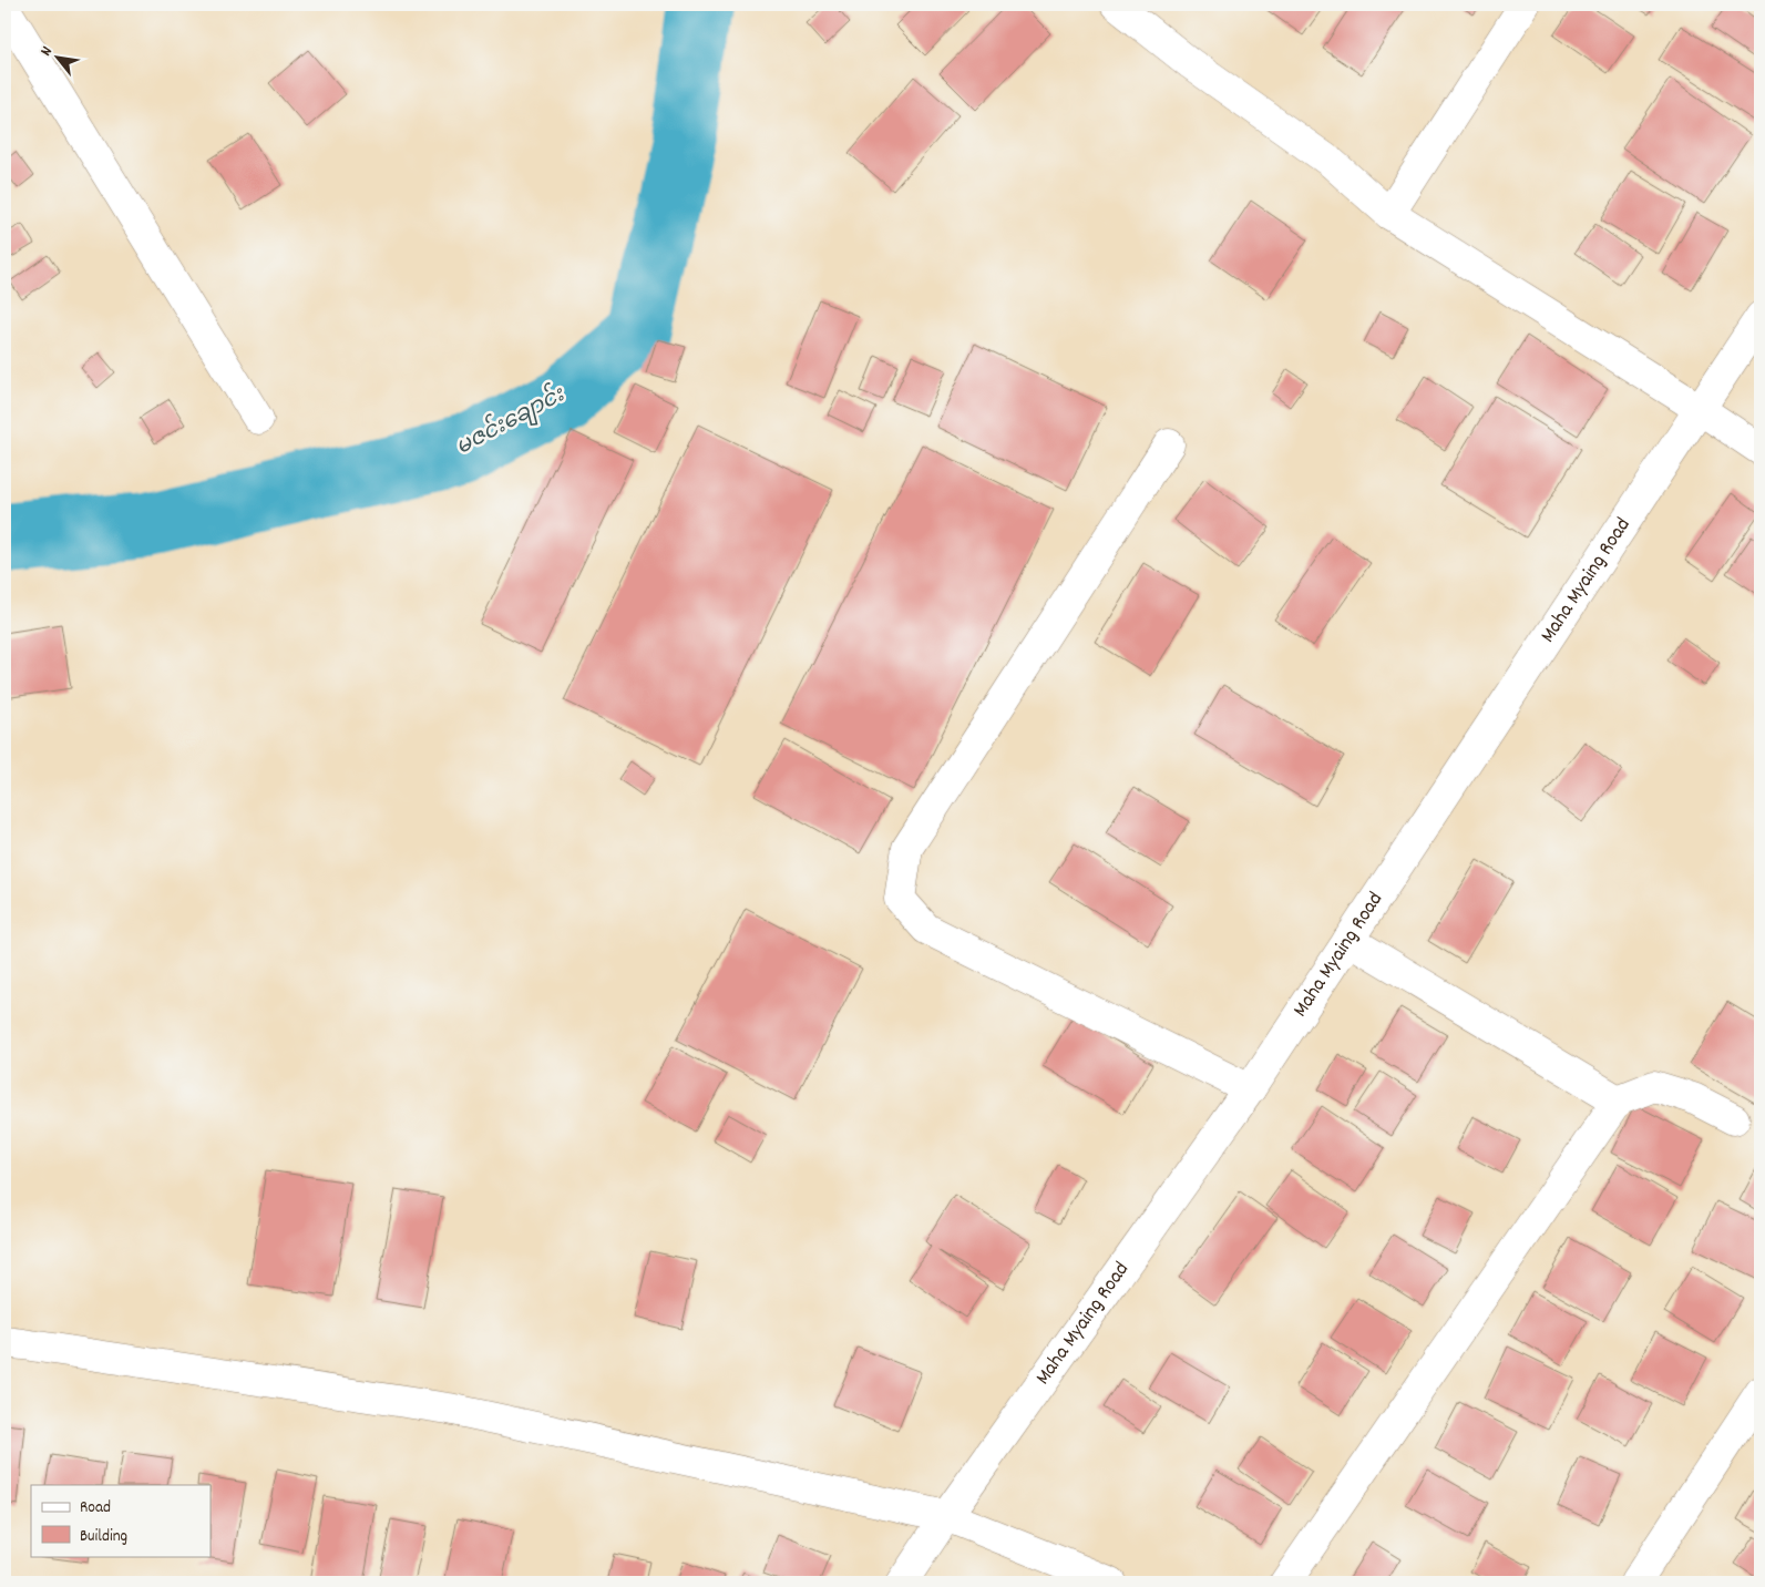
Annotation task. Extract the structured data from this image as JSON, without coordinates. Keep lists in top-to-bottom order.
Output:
{
  "streets": {
    "street": ["Maha Myaing Road"]
  },
  "water": ["မဇင်းချောင်း"],
  "legend": ["Road", "Building"],
  "north": "top left"
}
